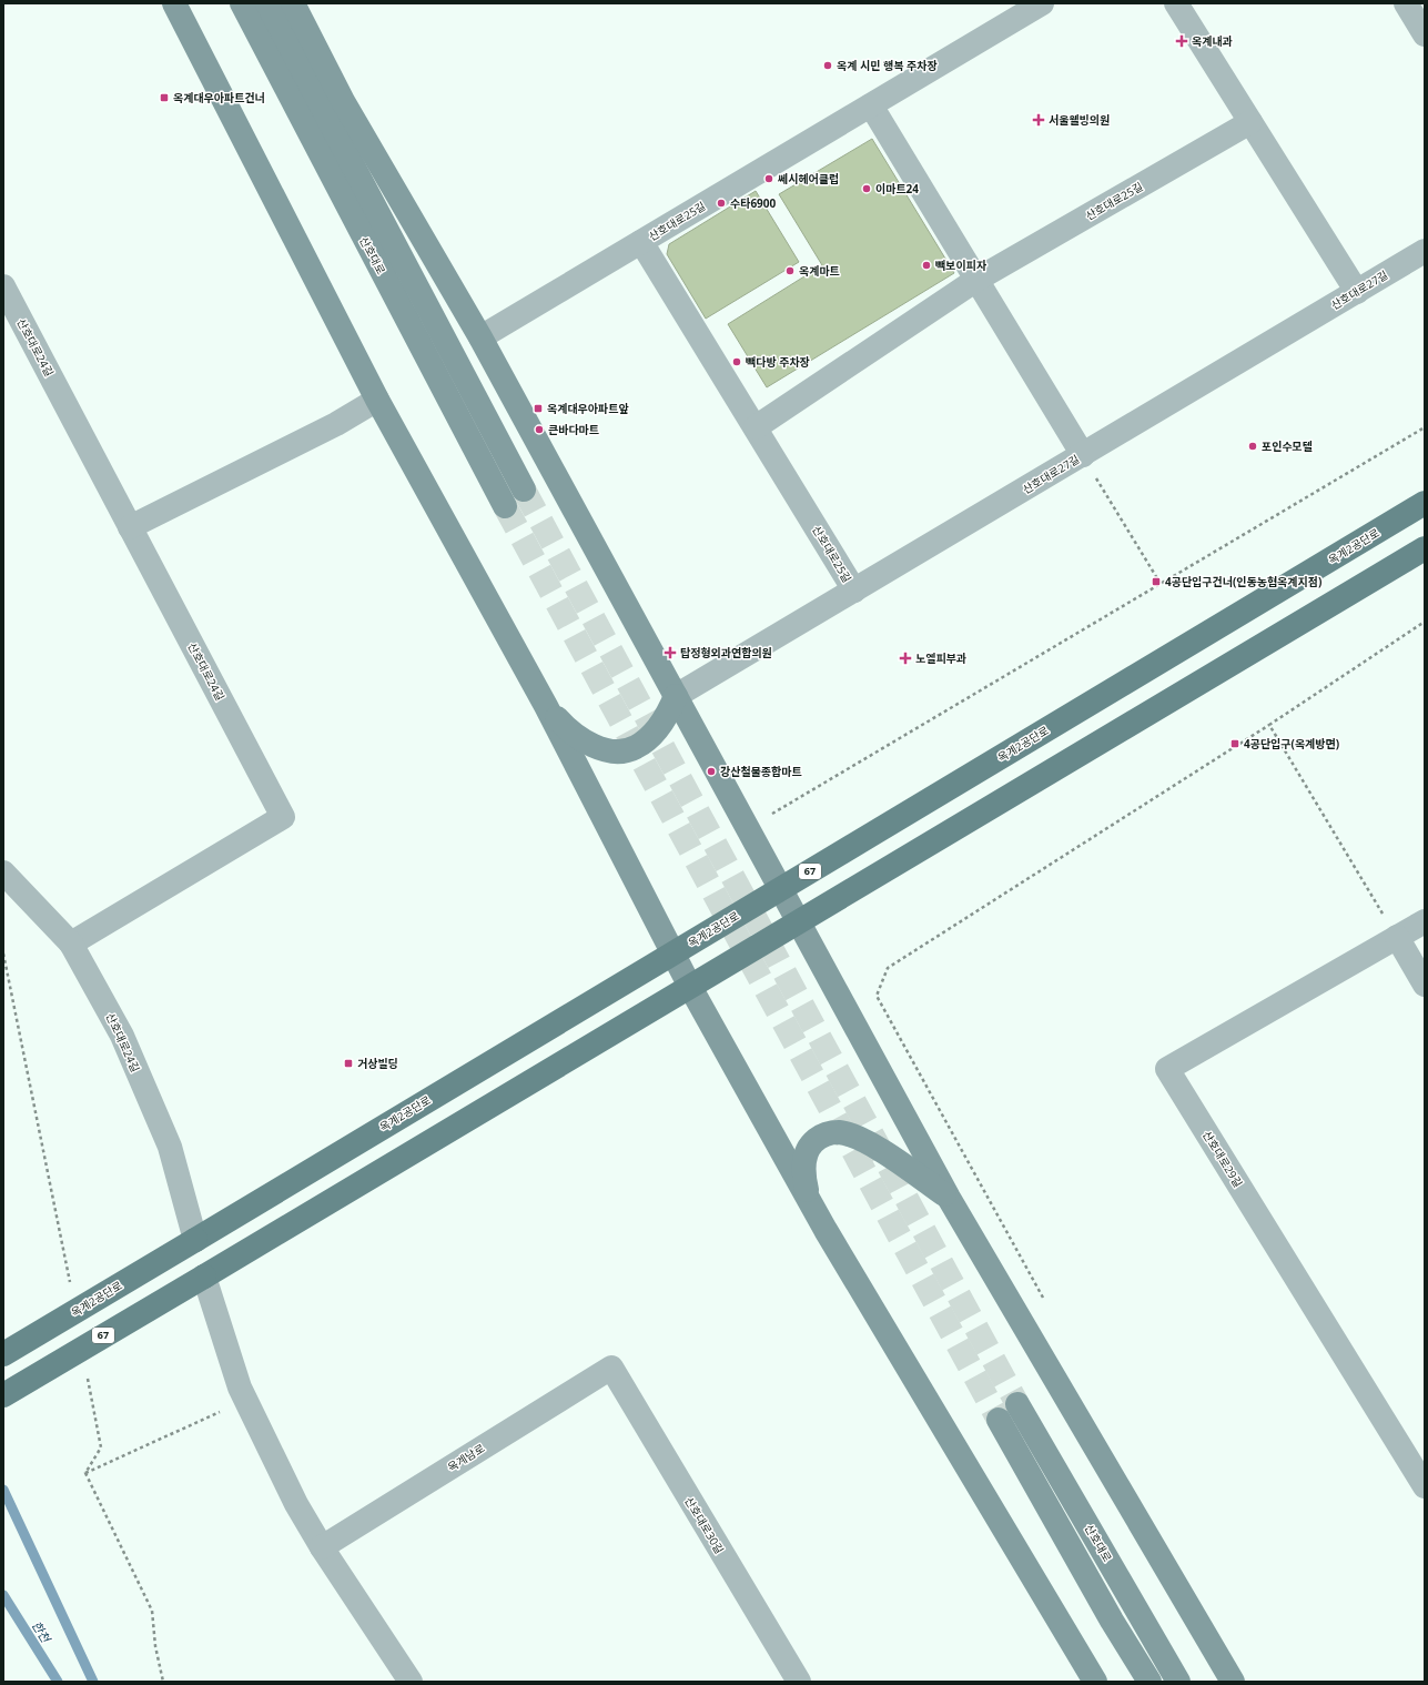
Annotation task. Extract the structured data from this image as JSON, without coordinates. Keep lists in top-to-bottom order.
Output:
{
  "streets": {
    "main road": ["옥계2공단로", "67"],
    "street": [
      "산호대로25길",
      "산호대로",
      "산호대로27길",
      "산호대로24길",
      "산호대로29길",
      "옥계남로",
      "산호대로30길"
    ]
  },
  "crossings": [
    ["산호대로25길", "산호대로27길"],
    ["산호대로24길", "옥계2공단로"],
    ["옥계남로", "산호대로30길"]
  ],
  "water": ["한천"],
  "places": {
    "health": [
      "옥계내과",
      "서울웰빙의원",
      "탑정형외과연합의원",
      "노엘피부과"
    ],
    "other": [
      "옥계 시민 행복 주차장",
      "쎄시헤어클럽",
      "이마트24",
      "수타6900",
      "빽보이피자",
      "옥계마트",
      "빽다방 주차장",
      "큰바다마트",
      "포인수모텔",
      "강산철물종합마트"
    ],
    "transit": [
      "옥계대우아파트건너",
      "옥계대우아파트앞",
      "4공단입구건너(인동농협옥계지점)",
      "4공단입구(옥계방면)",
      "거상빌딩"
    ]
  }
}
